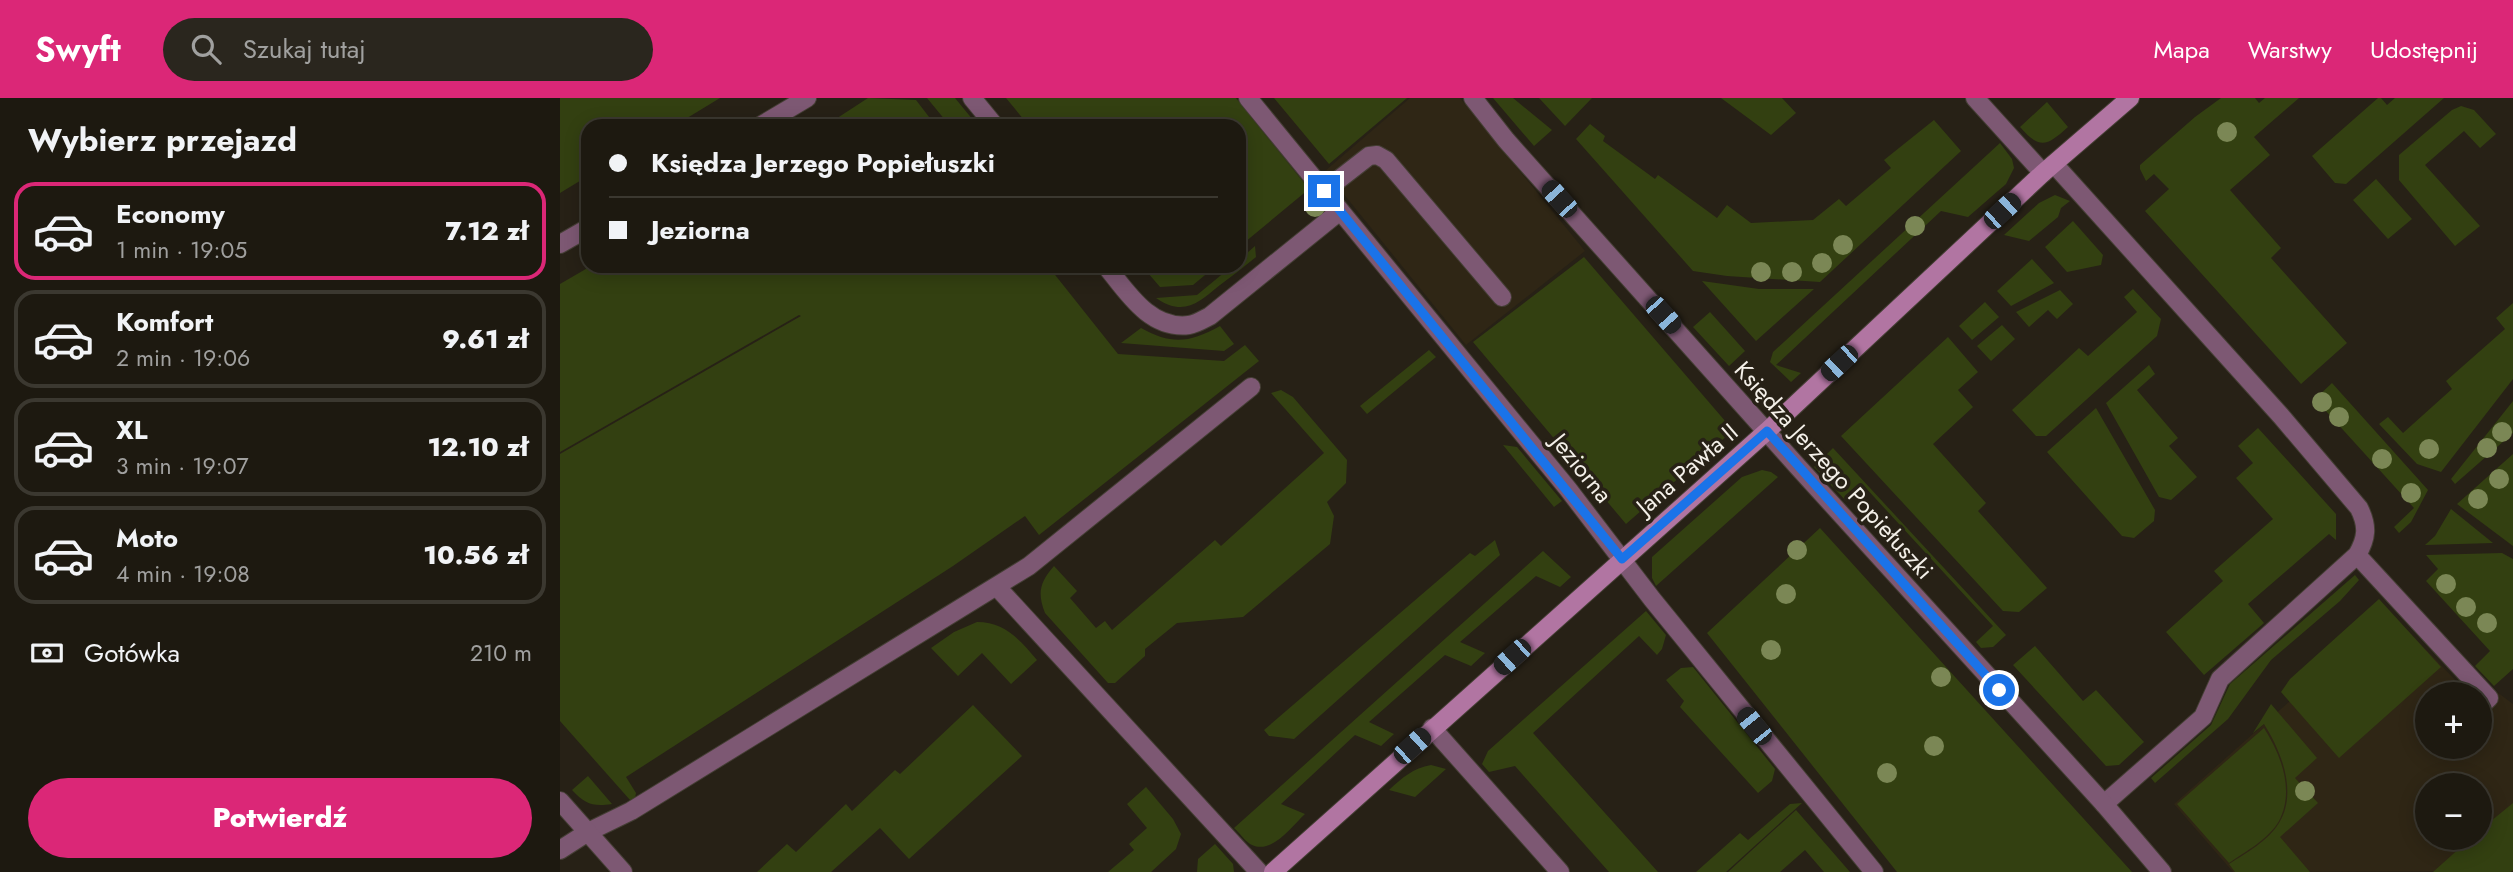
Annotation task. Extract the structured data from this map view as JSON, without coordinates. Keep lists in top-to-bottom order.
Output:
{
  "streets": {
    "street": ["Jeziorna", "Jana Pawła II", "Księdza Jerzego Popiełuszki"]
  },
  "crossings": [
    ["Jeziorna", "Jana Pawła II"],
    ["Jana Pawła II", "Księdza Jerzego Popiełuszki"]
  ],
  "page": {
    "header": "Swyft",
    "search": "Szukaj tutaj",
    "nav": ["Mapa", "Warstwy", "Udostępnij"],
    "heading": "Wybierz przejazd",
    "banner": ["Księdza Jerzego Popiełuszki", "Jeziorna"],
    "list": [
      {
        "name": "Economy",
        "note": "1 min · 19:05",
        "value": "7.12 zł"
      },
      {
        "name": "Komfort",
        "note": "2 min · 19:06",
        "value": "9.61 zł"
      },
      {
        "name": "XL",
        "note": "3 min · 19:07",
        "value": "12.10 zł"
      },
      {
        "name": "Moto",
        "note": "4 min · 19:08",
        "value": "10.56 zł"
      }
    ],
    "pay": ["Gotówka", "210 m"],
    "map_buttons": ["+", "−"],
    "buttons": "Potwierdź"
  }
}
